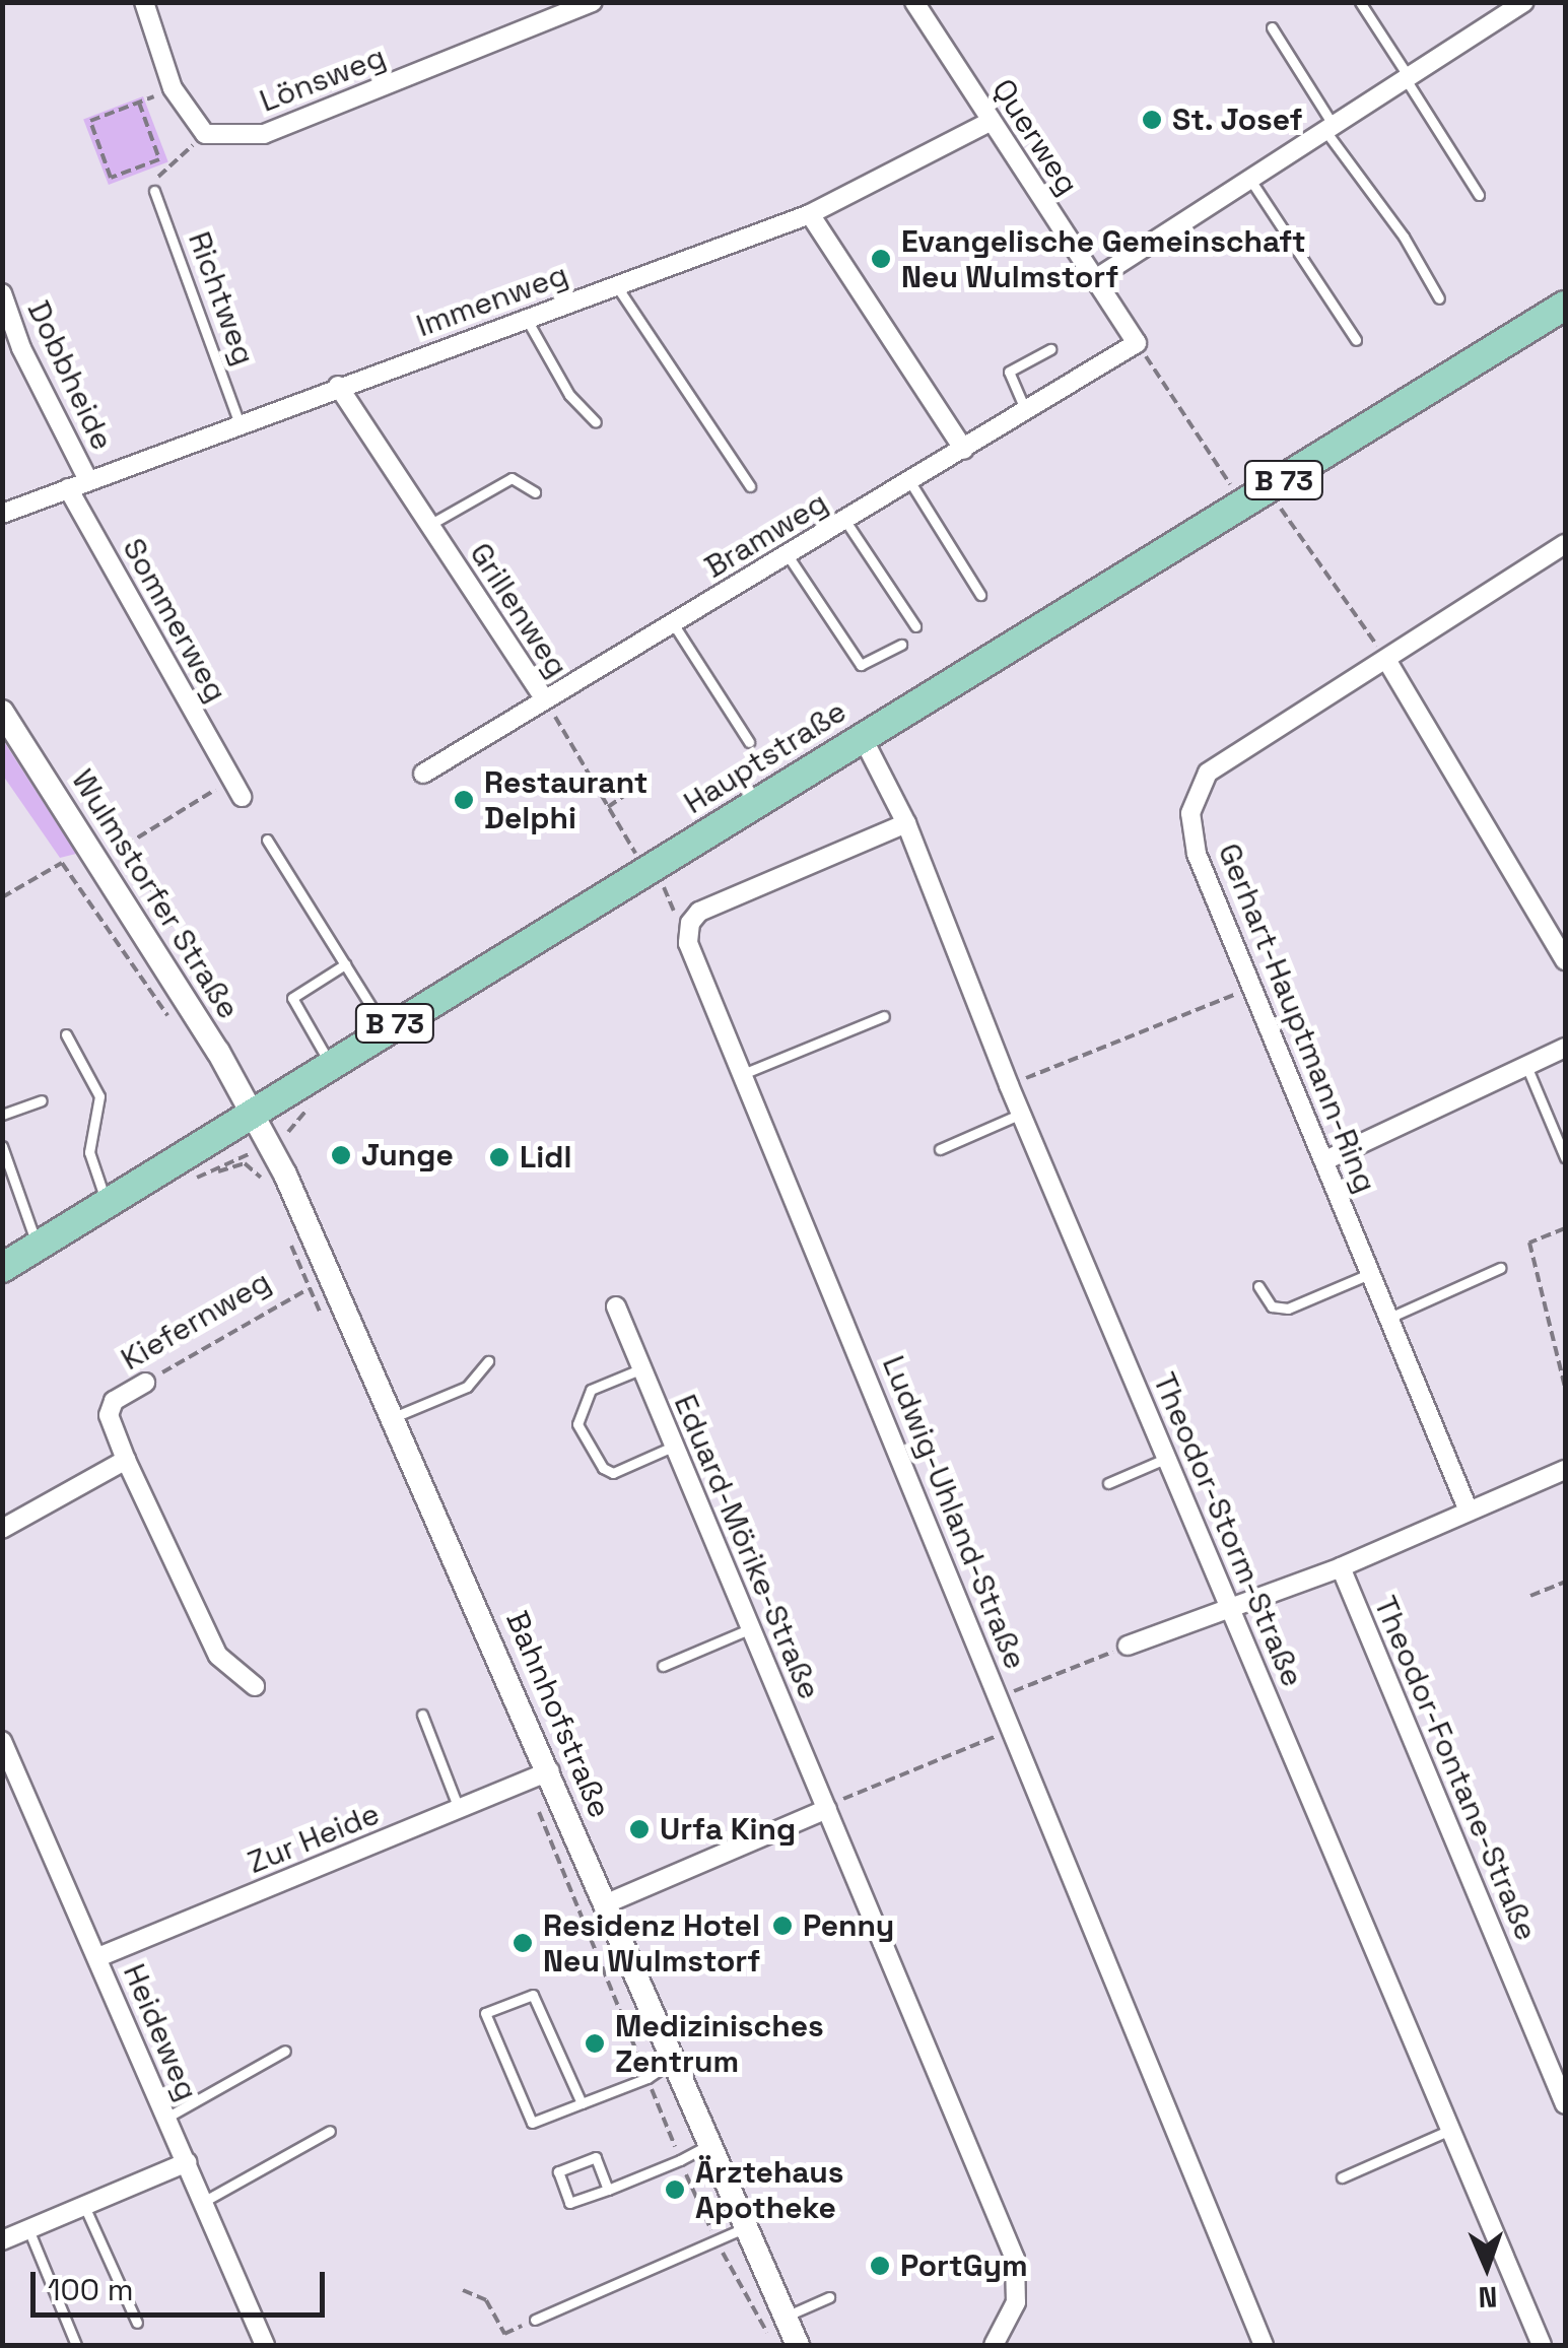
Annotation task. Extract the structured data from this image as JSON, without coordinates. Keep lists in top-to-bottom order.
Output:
{
  "streets": {
    "main road": ["B 73", "Hauptstraße"],
    "street": [
      "Lönsweg",
      "Querweg",
      "Immenweg",
      "Dobbheide",
      "Bramweg",
      "Grillenweg",
      "Sommerweg",
      "Wulmstorfer Straße",
      "Gerhart-Hauptmann-Ring",
      "Kiefernweg",
      "Ludwig-Uhland-Straße",
      "Theodor-Storm-Straße",
      "Eduard-Mörike-Straße",
      "Bahnhofstraße",
      "Theodor-Fontane-Straße",
      "Zur Heide",
      "Heideweg"
    ],
    "lane": ["Richtweg"]
  },
  "crossings": [
    ["Querweg", "Immenweg"],
    ["Querweg", "Bramweg"],
    ["Richtweg", "Immenweg"],
    ["Immenweg", "Dobbheide"],
    ["Immenweg", "Grillenweg"],
    ["Immenweg", "Sommerweg"],
    ["Bramweg", "Grillenweg"],
    ["Grillenweg", "Hauptstraße"],
    ["Grillenweg", "Ludwig-Uhland-Straße"],
    ["Hauptstraße", "Wulmstorfer Straße"],
    ["Hauptstraße", "Theodor-Storm-Straße"],
    ["Hauptstraße", "Bahnhofstraße"],
    ["Wulmstorfer Straße", "Bahnhofstraße"],
    ["Bahnhofstraße", "Zur Heide"],
    ["Zur Heide", "Heideweg"]
  ],
  "places": [
    "St. Josef",
    "Evangelische Gemeinschaft Neu Wulmstorf",
    "Restaurant Delphi",
    "Junge",
    "Lidl",
    "Urfa King",
    "Penny",
    "Residenz Hotel Neu Wulmstorf",
    "Medizinisches Zentrum",
    "Ärztehaus Apotheke",
    "PortGym"
  ],
  "scale_bar": "100 m",
  "north": "bottom"
}
